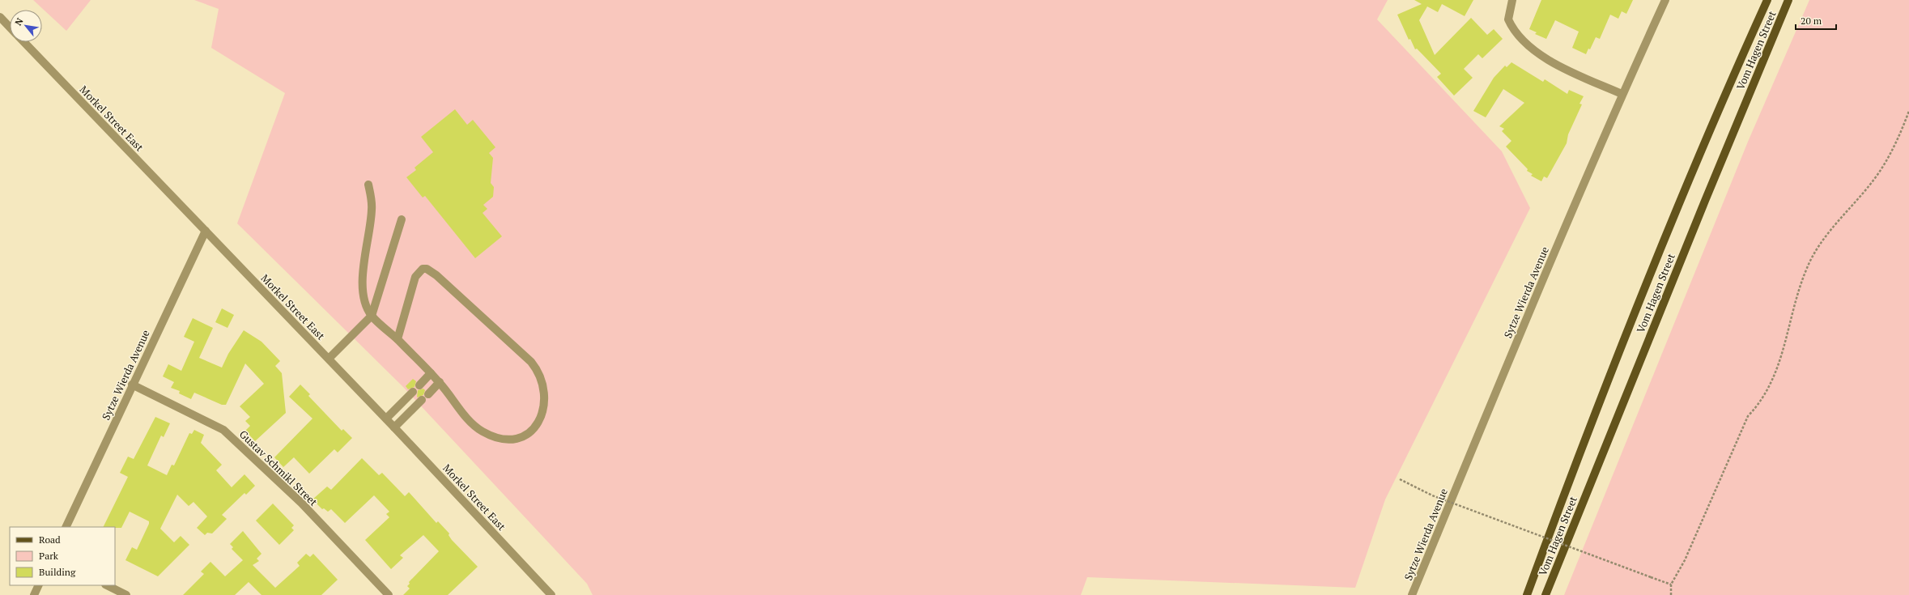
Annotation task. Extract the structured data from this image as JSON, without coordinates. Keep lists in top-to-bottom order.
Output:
{
  "streets": {
    "main road": ["Vom Hagen Street"],
    "street": ["Morkel Street East", "Sytze Wierda Avenue", "Gustav Schmikl Street"]
  },
  "crossings": [
    ["Morkel Street East", "Sytze Wierda Avenue"],
    ["Sytze Wierda Avenue", "Gustav Schmikl Street"]
  ],
  "legend": ["Road", "Park", "Building"],
  "scale_bar": "20 m",
  "north": "top left"
}
